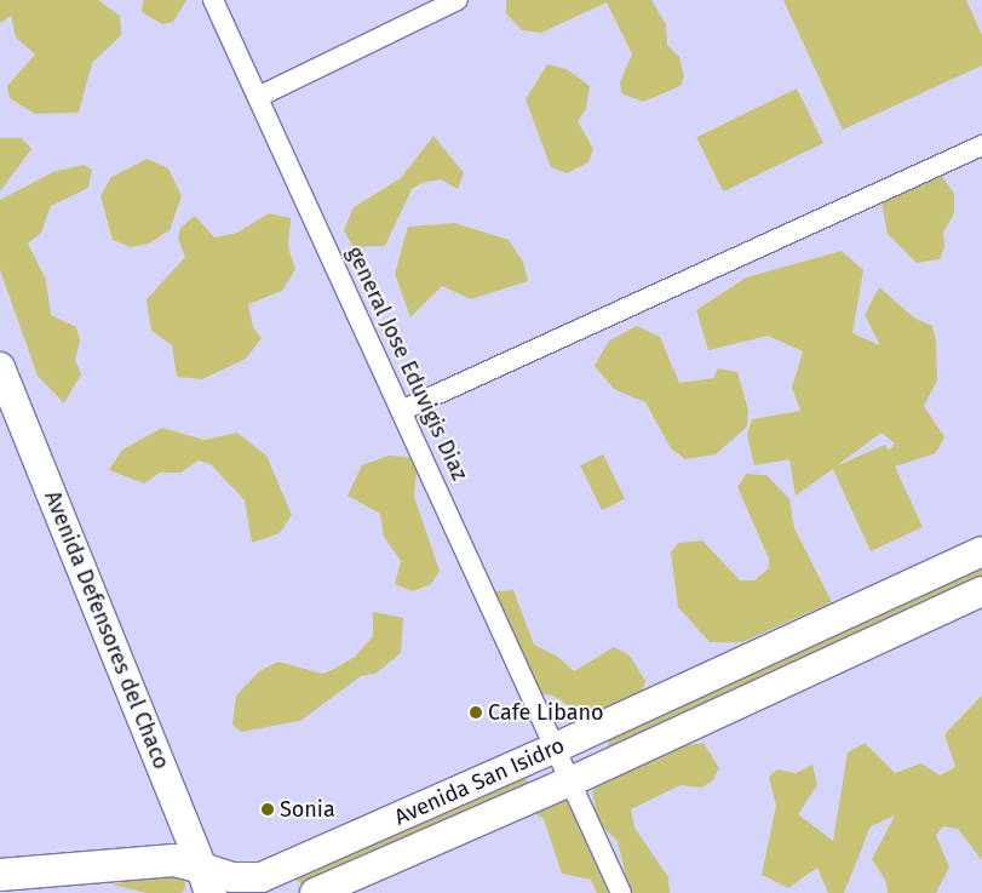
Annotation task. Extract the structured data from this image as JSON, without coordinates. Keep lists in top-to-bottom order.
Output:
{
  "streets": {
    "main road": ["Avenida Defensores del Chaco", "Avenida San Isidro"],
    "street": ["general Jose Eduvigis Diaz"]
  },
  "crossings": [
    ["general Jose Eduvigis Diaz", "Avenida San Isidro"],
    ["Avenida Defensores del Chaco", "Avenida San Isidro"]
  ],
  "places": ["Cafe Libano", "Sonia"]
}
